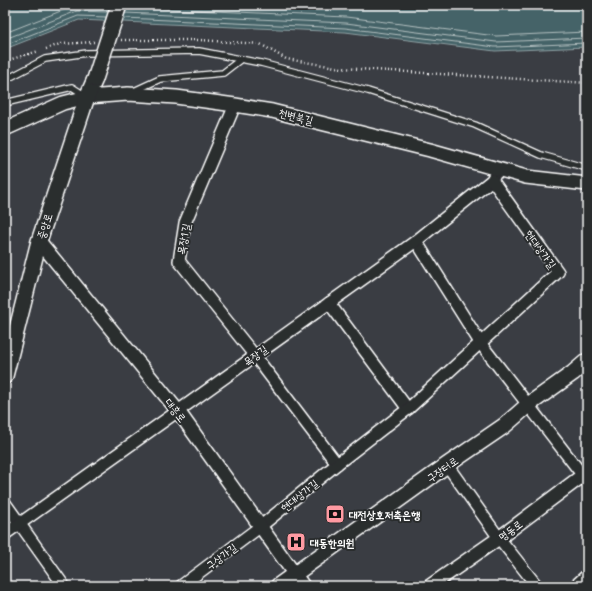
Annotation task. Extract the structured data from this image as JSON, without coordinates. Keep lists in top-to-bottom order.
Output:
{
  "streets": {
    "main road": ["중앙로", "구장터로"],
    "street": [
      "천변북길",
      "목장1길",
      "현대상가길",
      "목장길",
      "대흥로",
      "명동로",
      "구상가길"
    ]
  },
  "crossings": [
    ["천변북길", "중앙로"],
    ["천변북길", "목장1길"],
    ["천변북길", "현대상가길"],
    ["천변북길", "목장길"],
    ["중앙로", "대흥로"],
    ["목장1길", "목장길"],
    ["현대상가길", "목장길"],
    ["현대상가길", "대흥로"],
    ["현대상가길", "구상가길"],
    ["목장길", "대흥로"],
    ["대흥로", "구장터로"],
    ["대흥로", "구상가길"]
  ],
  "places": {
    "bank": ["대전상호저축은행"],
    "hospital": ["대동한의원"]
  }
}
